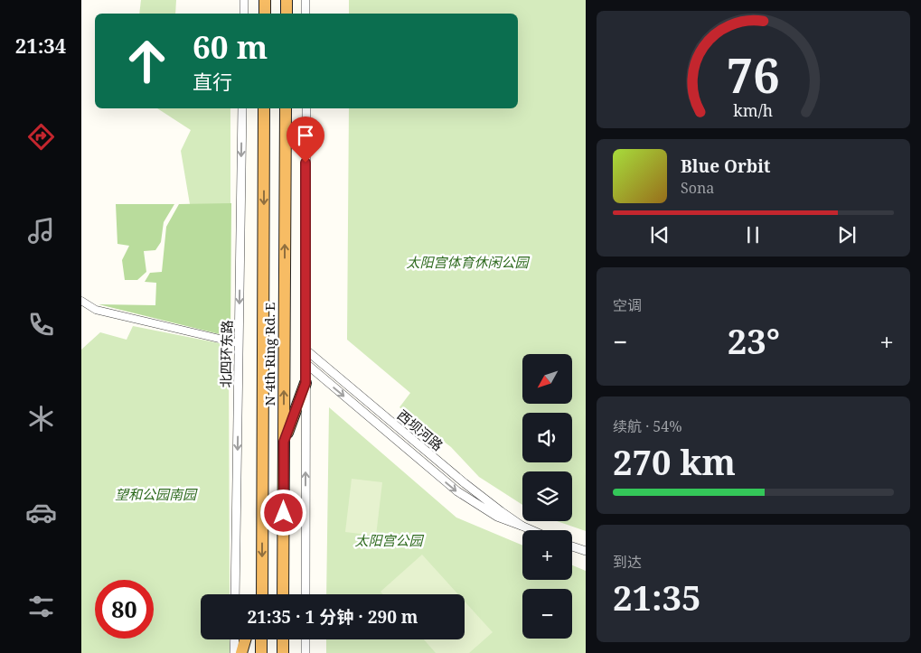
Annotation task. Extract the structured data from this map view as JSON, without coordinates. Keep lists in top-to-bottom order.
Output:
{
  "streets": {
    "highway": ["N 4th Ring Rd. E"],
    "street": ["北四环东路", "西坝河路"]
  },
  "parks": ["太阳宫体育休闲公园", "望和公园南园", "太阳宫公园"],
  "north": "bottom left",
  "page": {
    "tabs": "21:34",
    "turn": ["60 m", "直行"],
    "song": ["Blue Orbit", "Sona"],
    "tile": [
      "空调",
      ["续航 · 54%", "270 km"],
      ["到达", "21:35"]
    ],
    "heat": ["−", "23°", "+"],
    "map_buttons": ["+", "−"],
    "limit": "80",
    "trip": "21:35 · 1 分钟 · 290 m",
    "gauge": ["76", "km/h"]
  }
}
